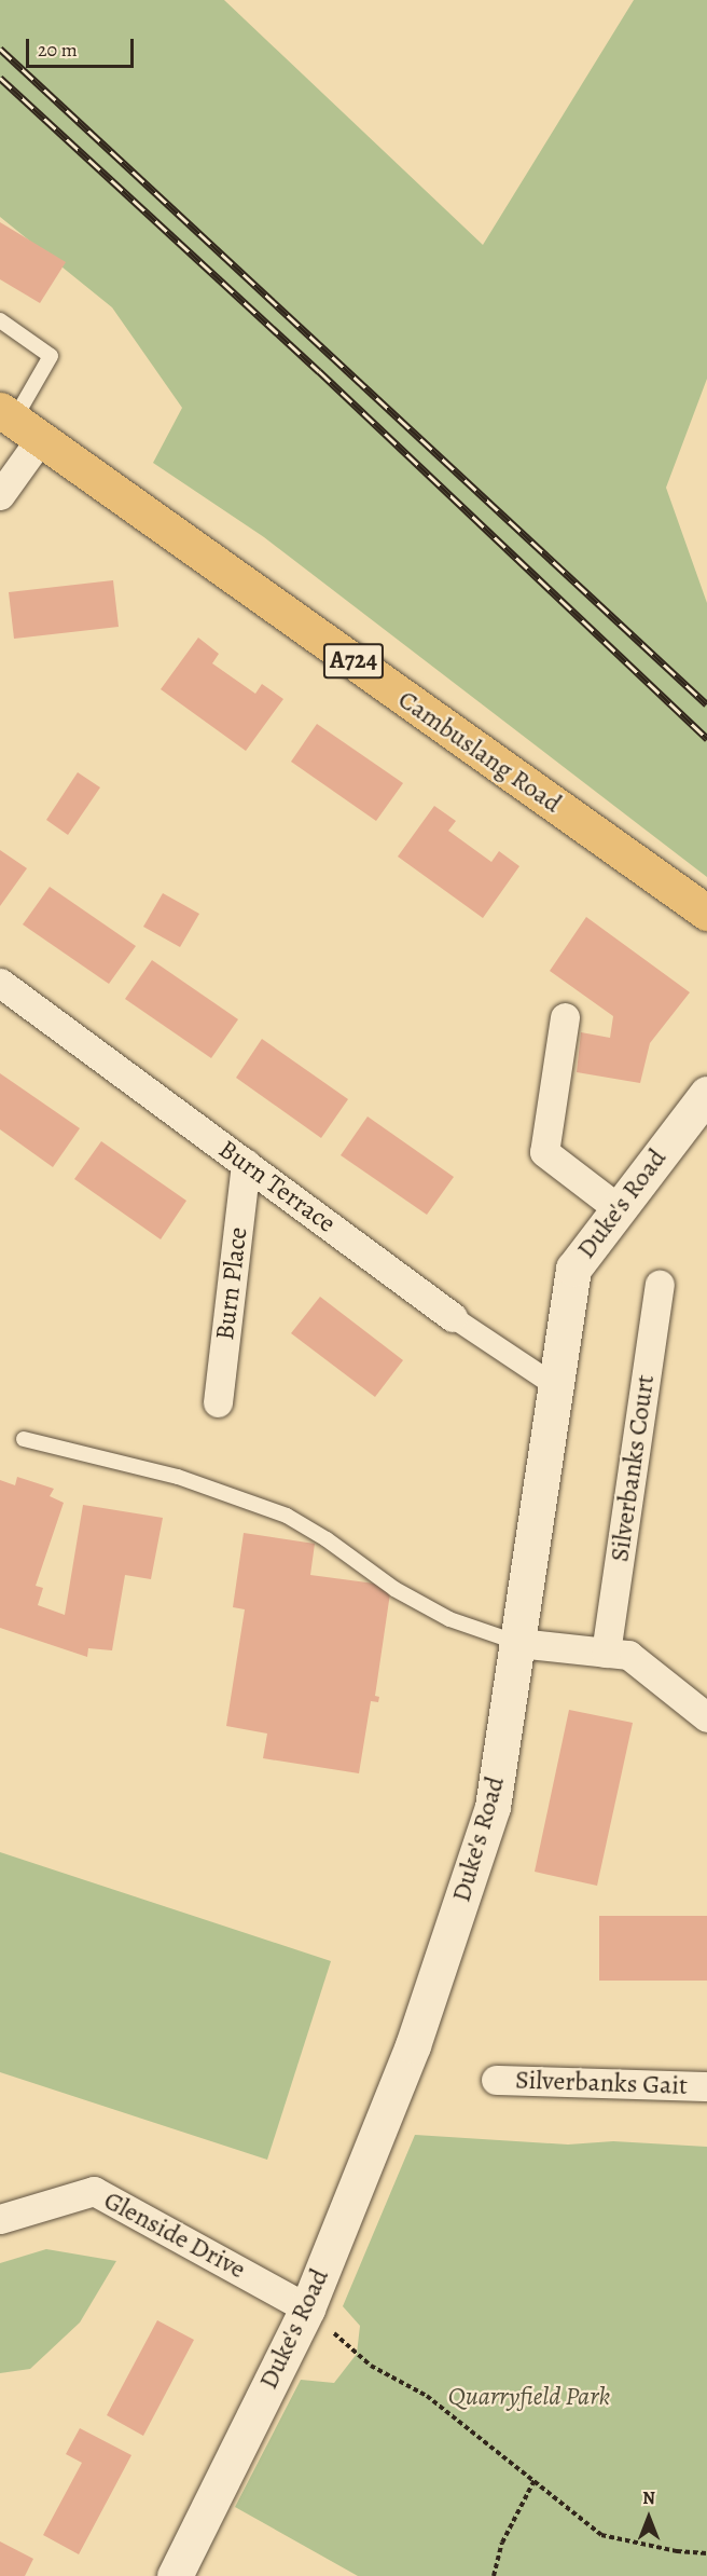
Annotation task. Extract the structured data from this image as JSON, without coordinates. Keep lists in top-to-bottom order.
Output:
{
  "streets": {
    "main road": ["A724", "Cambuslang Road", "Duke's Road"],
    "street": [
      "Burn Terrace",
      "Burn Place",
      "Silverbanks Court",
      "Silverbanks Gait",
      "Glenside Drive"
    ]
  },
  "crossings": [
    ["Burn Terrace", "Duke's Road"],
    ["Burn Terrace", "Burn Place"],
    ["Duke's Road", "Glenside Drive"]
  ],
  "parks": ["Quarryfield Park"],
  "scale_bar": "20 m",
  "north": "top"
}
